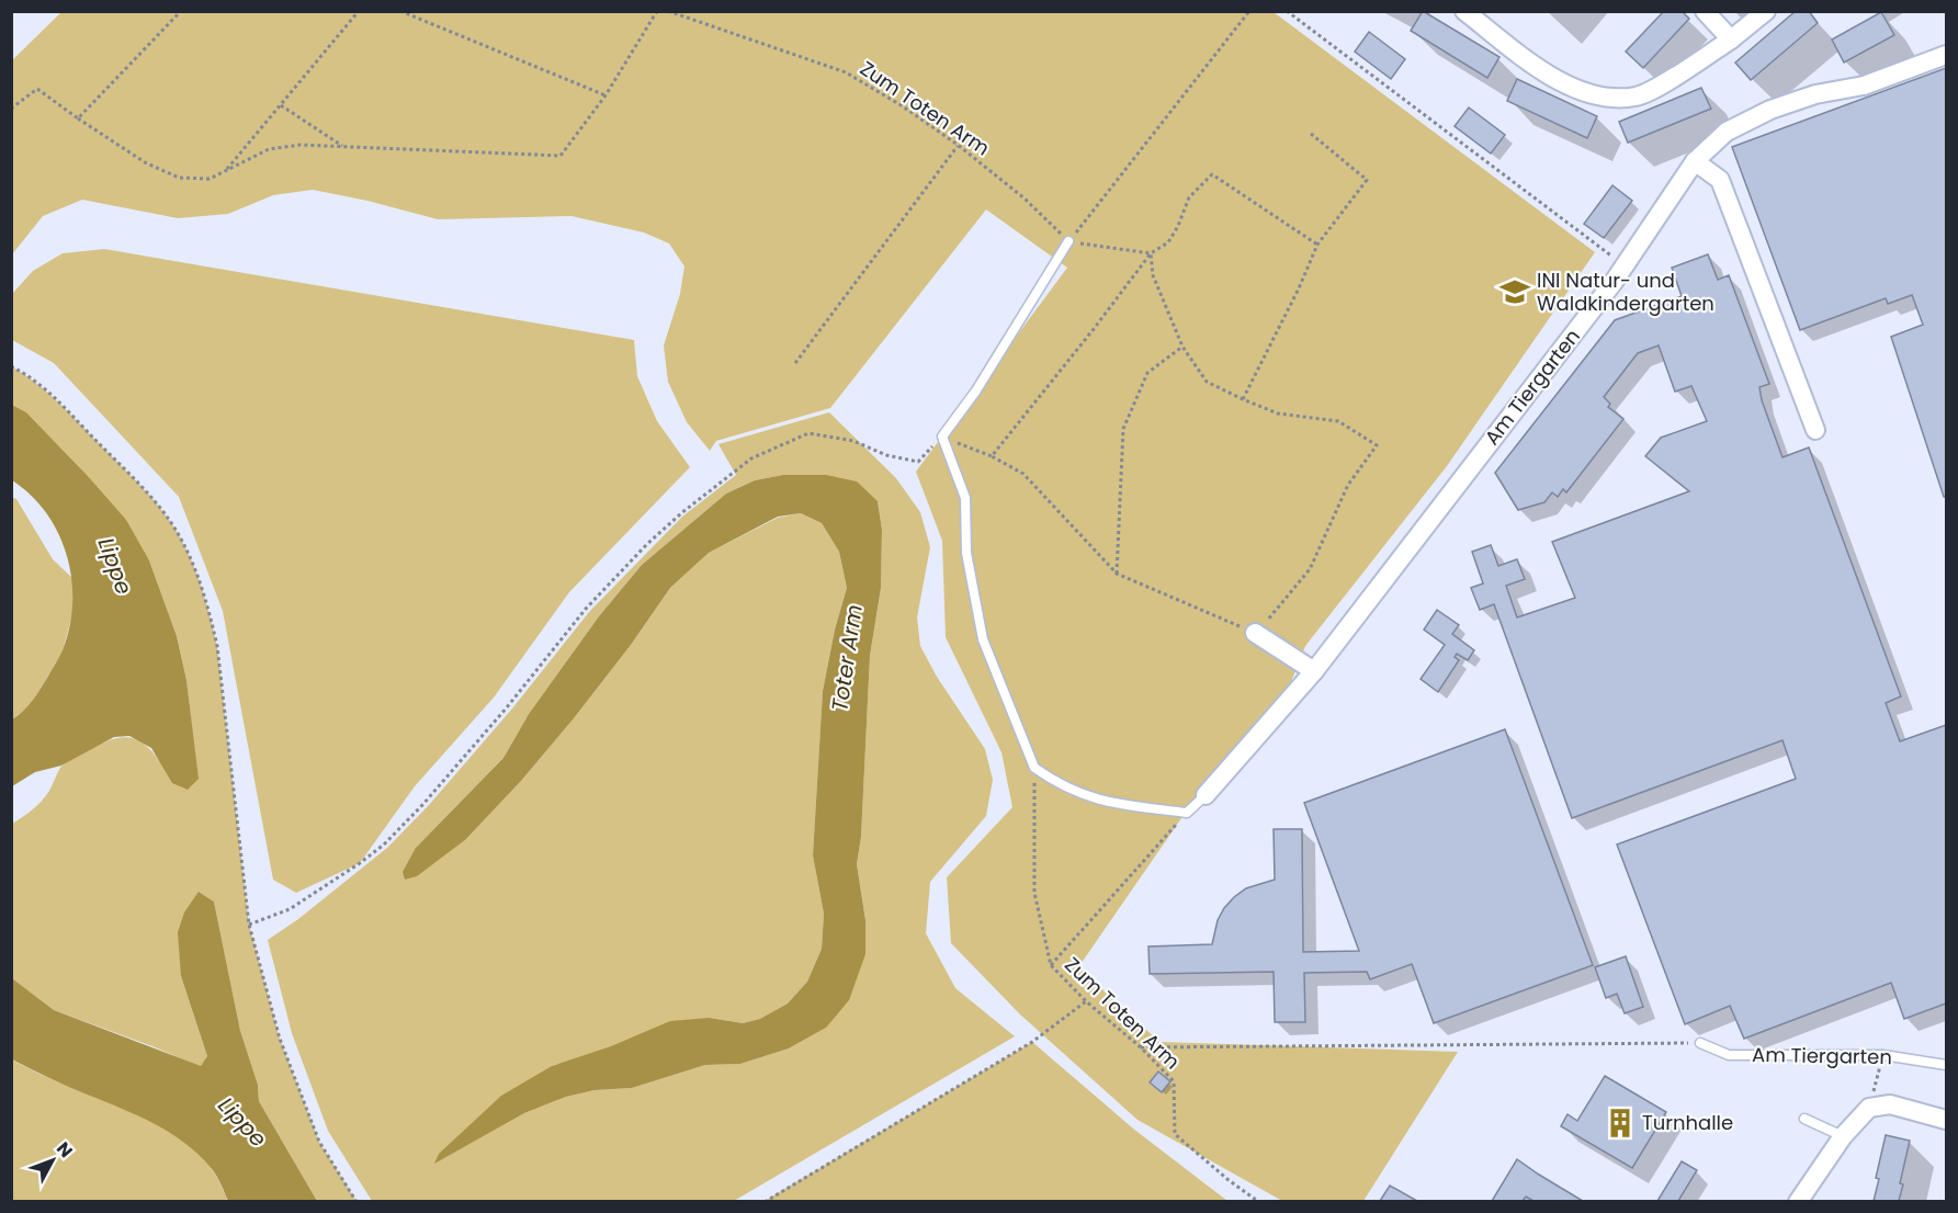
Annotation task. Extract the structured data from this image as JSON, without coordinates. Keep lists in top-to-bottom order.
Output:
{
  "streets": {
    "street": ["Am Tiergarten"],
    "path": ["Zum Toten Arm"]
  },
  "water": ["Lippe", "Toter Arm"],
  "places": {
    "school or university": ["INI Natur- und Waldkindergarten"],
    "building": ["Turnhalle"]
  },
  "north": "top right"
}
